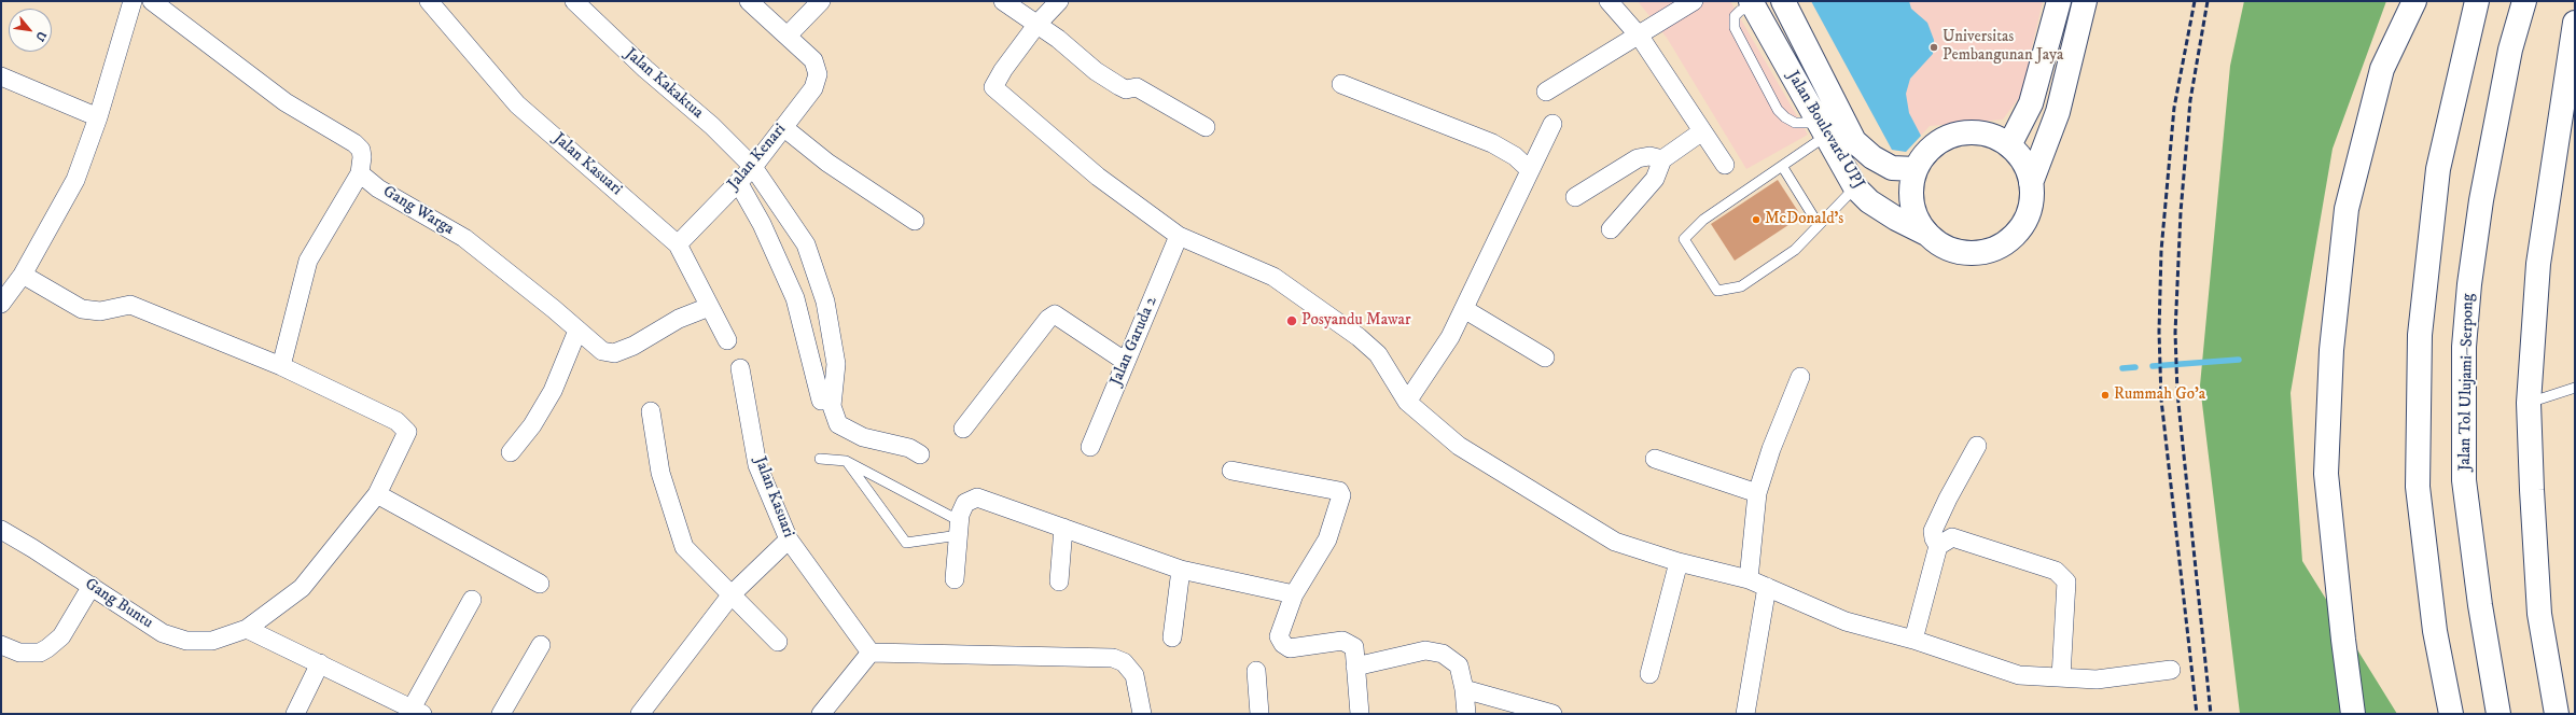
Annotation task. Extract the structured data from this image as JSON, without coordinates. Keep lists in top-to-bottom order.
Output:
{
  "streets": {
    "main road": ["Jalan Boulevard UPJ", "Jalan Tol Ulujami–Serpong"],
    "street": [
      "Jalan Kakaktua",
      "Jalan Kenari",
      "Jalan Kasuari",
      "Gang Warga",
      "Jalan Garuda 2",
      "Gang Buntu"
    ]
  },
  "crossings": [
    ["Jalan Kakaktua", "Jalan Kenari"],
    ["Jalan Kenari", "Jalan Kasuari"],
    ["Jalan Kasuari", "Gang Warga"]
  ],
  "places": [
    "Universitas Pembangunan Jaya",
    "McDonald's",
    "Posyandu Mawar",
    "Rummah Go'a"
  ],
  "north": "bottom right"
}
